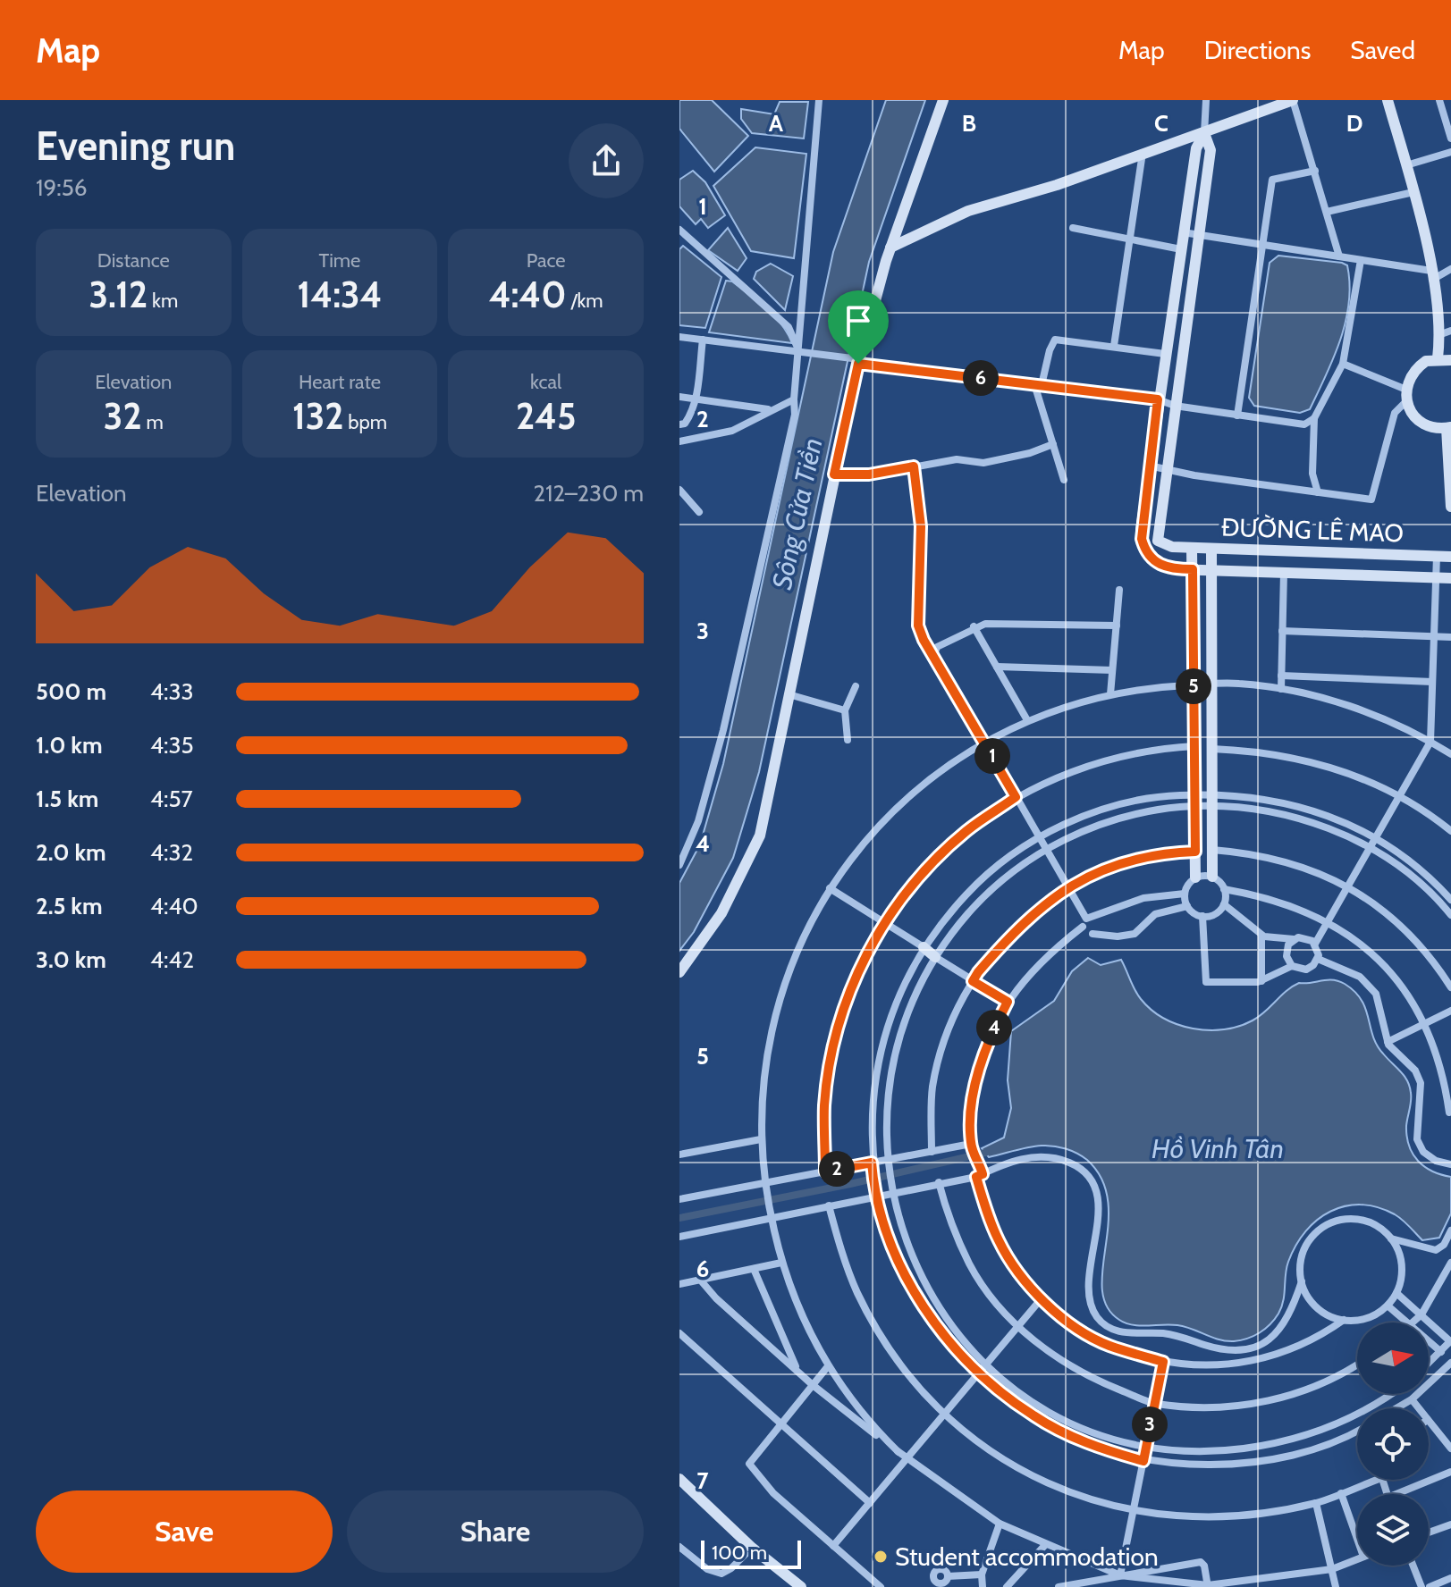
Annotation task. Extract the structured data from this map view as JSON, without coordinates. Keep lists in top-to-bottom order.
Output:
{
  "streets": {
    "street": ["ĐƯỜNG LÊ MAO"]
  },
  "water": ["Sông Cửa Tiền", "Hồ Vinh Tân"],
  "places": ["Student accommodation"],
  "scale_bar": "100 m",
  "north": "right",
  "page": {
    "header": "Map",
    "nav": ["Map", "Directions", "Saved"],
    "heading": ["Evening run", "19:56"],
    "stats": [
      ["Distance", "3.12 km"],
      ["Time", "14:34"],
      ["Pace", "4:40 /km"],
      ["Elevation", "32 m"],
      ["Heart rate", "132 bpm"],
      ["kcal", "245"]
    ],
    "pins": [
      "6",
      "5",
      "1",
      "4",
      "2",
      "3"
    ],
    "chart": ["Elevation", "212–230 m"],
    "list": [
      {
        "name": "500 m",
        "note": "4:33"
      },
      {
        "name": "1.0 km",
        "note": "4:35"
      },
      {
        "name": "1.5 km",
        "note": "4:57"
      },
      {
        "name": "2.0 km",
        "note": "4:32"
      },
      {
        "name": "2.5 km",
        "note": "4:40"
      },
      {
        "name": "3.0 km",
        "note": "4:42"
      }
    ],
    "buttons": ["Save", "Share"],
    "scale": "100 m"
  },
  "grid": {
    "columns": [
      "A",
      "B",
      "C",
      "D"
    ],
    "rows": [
      "1",
      "2",
      "3",
      "4",
      "5",
      "6",
      "7"
    ]
  }
}
